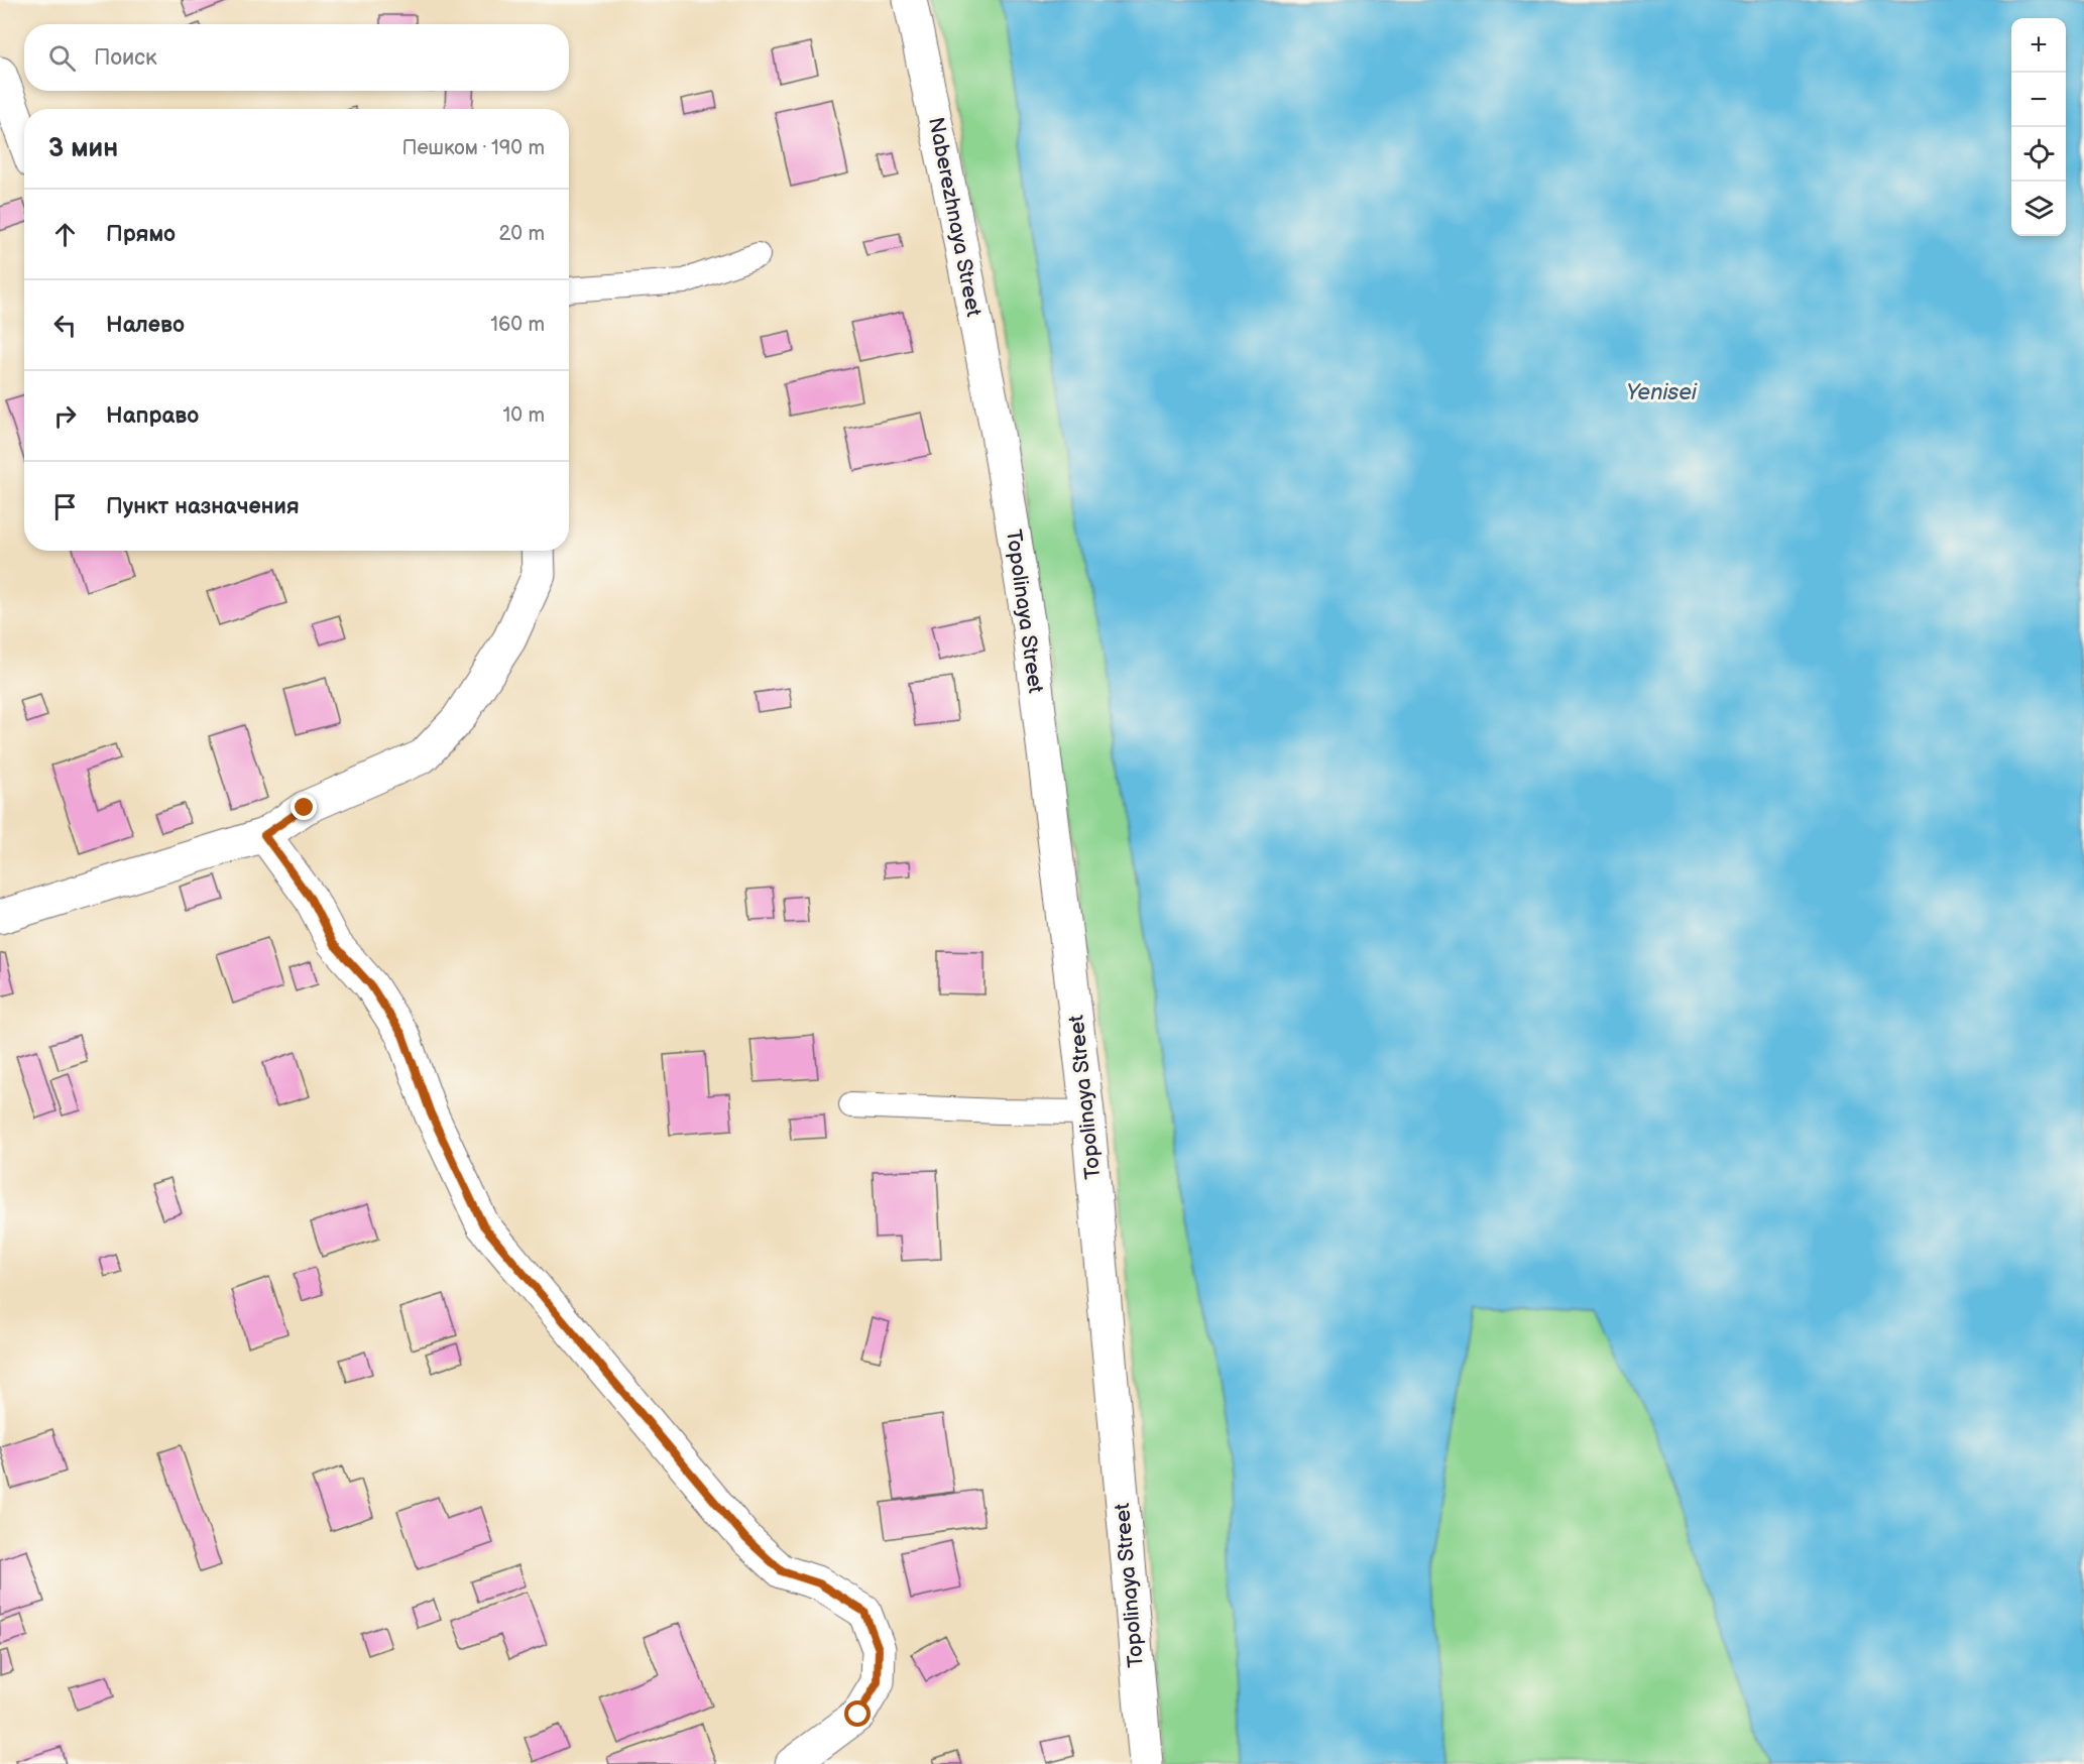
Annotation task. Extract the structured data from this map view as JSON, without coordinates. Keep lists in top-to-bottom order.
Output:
{
  "streets": {
    "street": ["Naberezhnaya Street", "Topolinaya Street"]
  },
  "crossings": [
    ["Naberezhnaya Street", "Topolinaya Street"]
  ],
  "water": ["Yenisei"],
  "page": {
    "map_buttons": ["+", "−"],
    "search": "Поиск",
    "heading": ["3 мин", "Пешком · 190 m"],
    "list": [
      ["Прямо", "20 m"],
      ["Налево", "160 m"],
      ["Направо", "10 m"],
      "Пункт назначения"
    ]
  }
}
